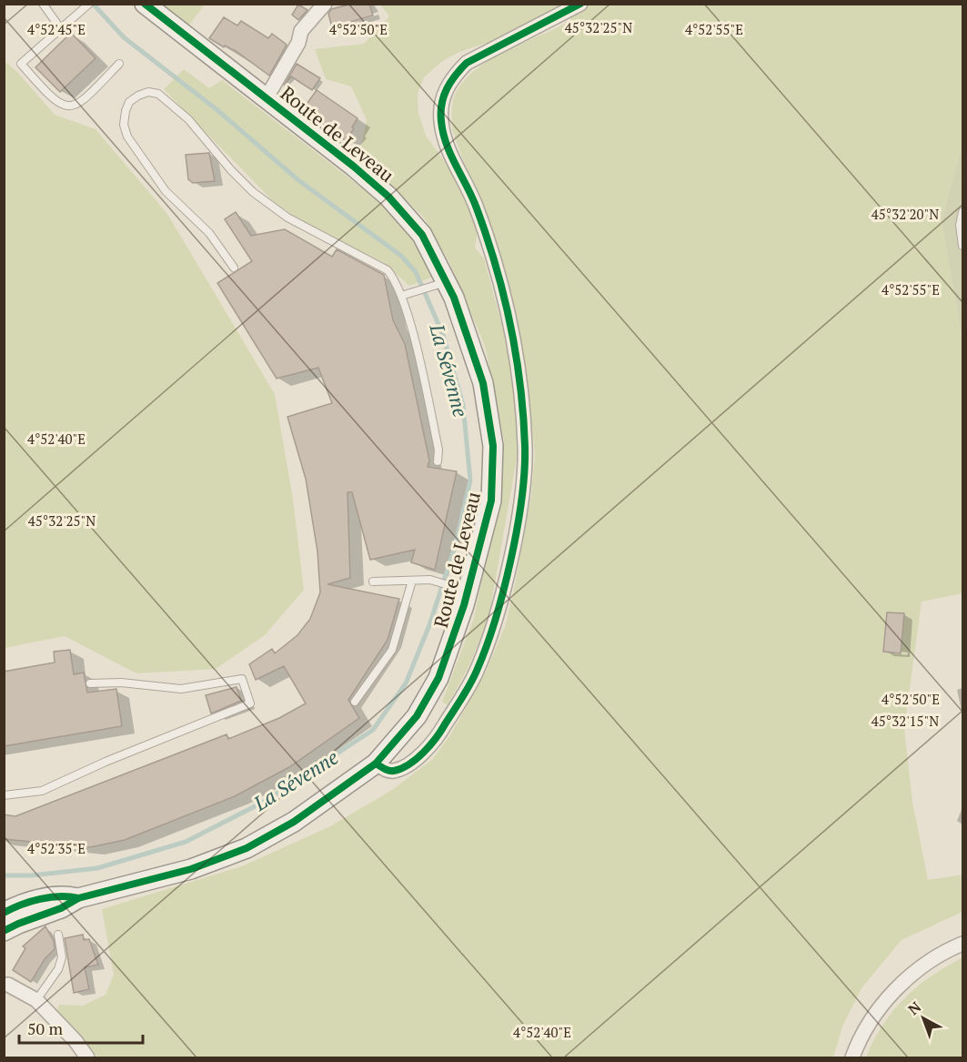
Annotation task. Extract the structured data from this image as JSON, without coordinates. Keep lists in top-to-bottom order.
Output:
{
  "streets": {
    "street": ["Route de Leveau"]
  },
  "water": ["La Sévenne"],
  "scale_bar": "50 m",
  "north": "top left",
  "coordinates": [
    "45°32'25\"N",
    "4°52'45\"E",
    "4°52'55\"E",
    "4°52'50\"E",
    "45°32'20\"N",
    "4°52'40\"E",
    "45°32'15\"N",
    "4°52'35\"E"
  ]
}
